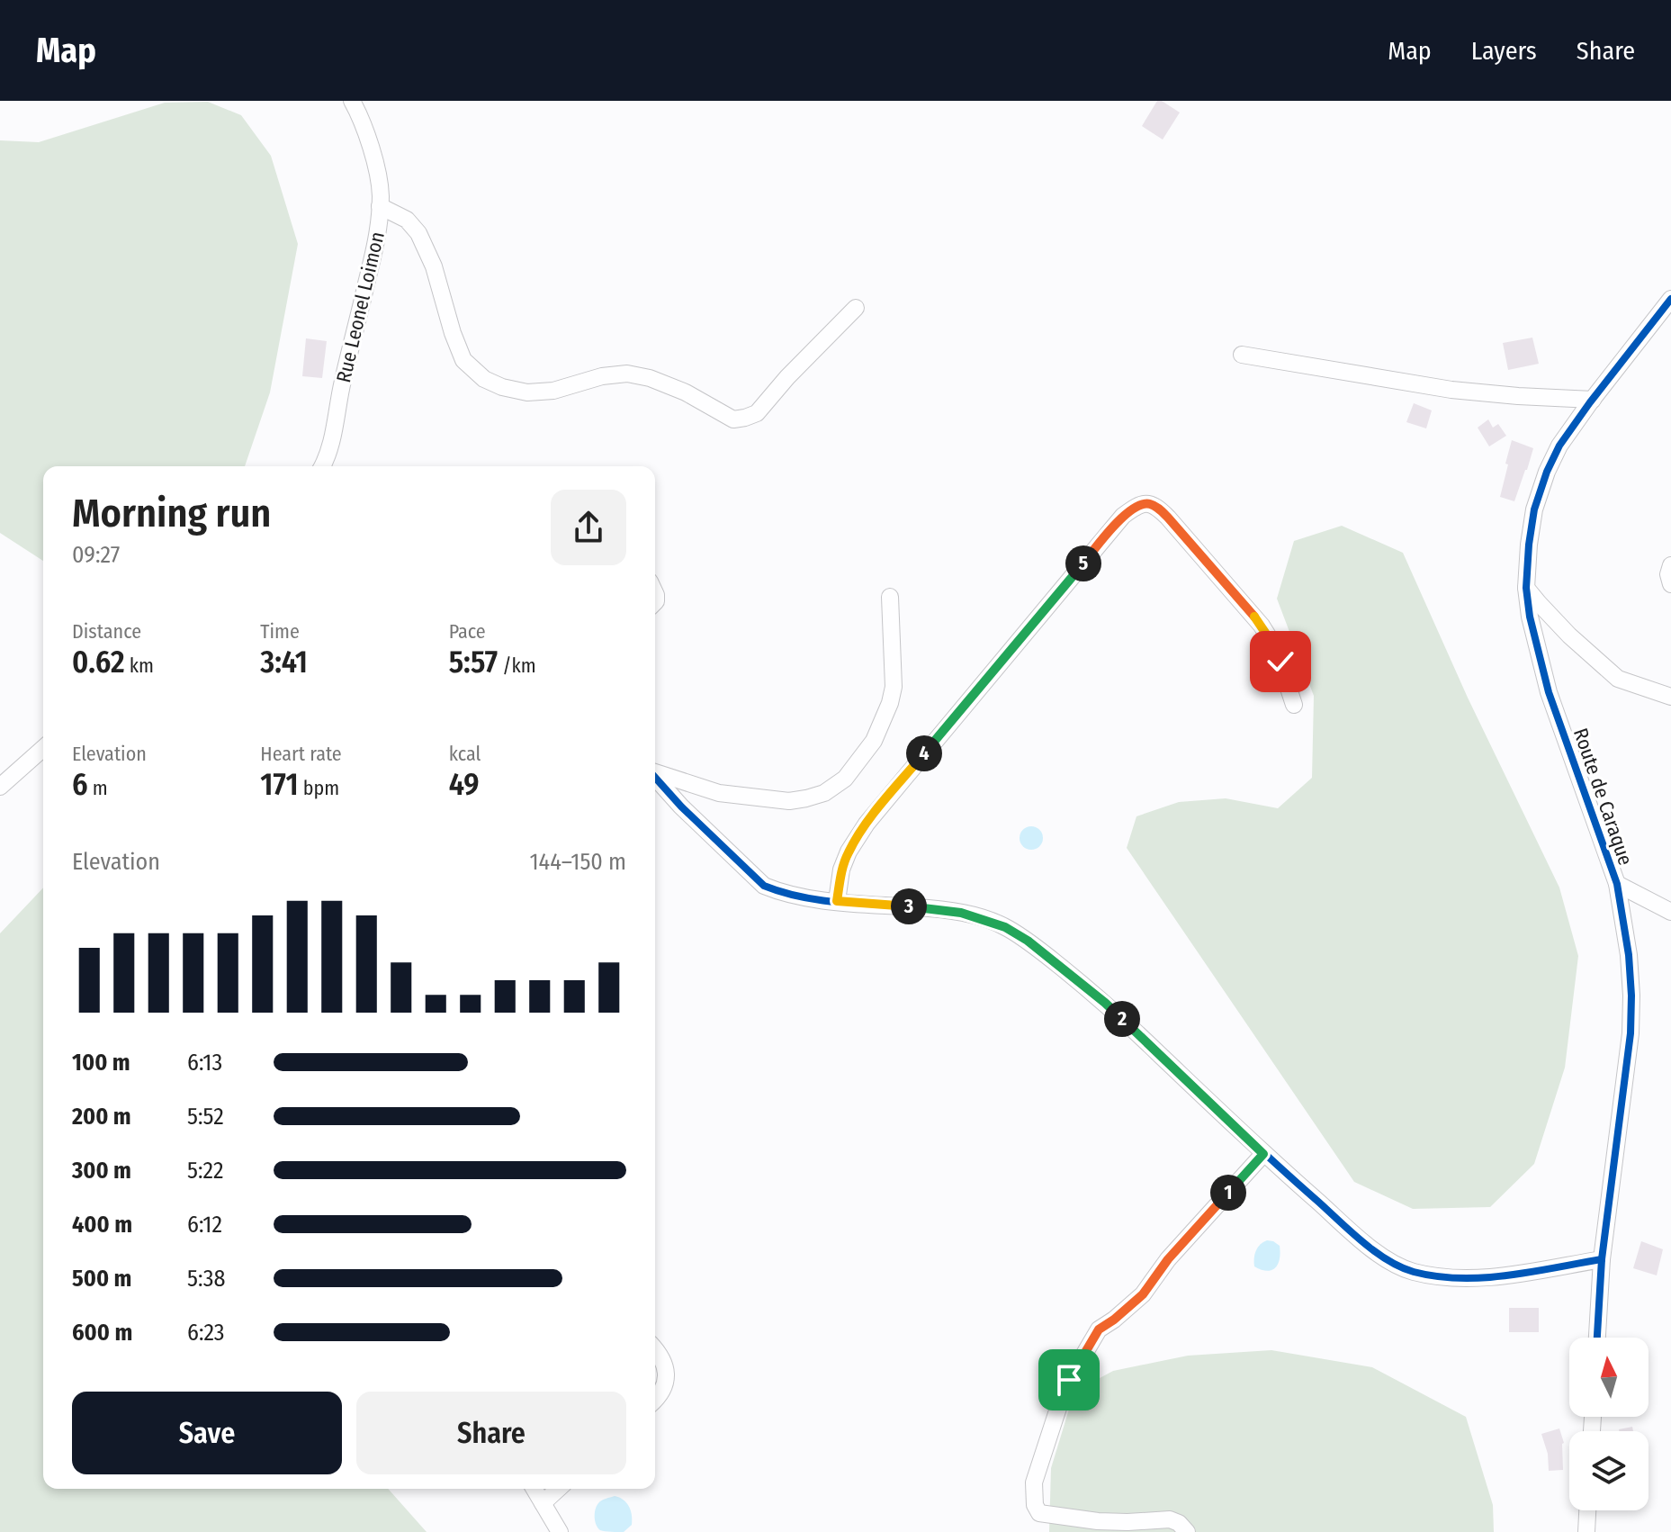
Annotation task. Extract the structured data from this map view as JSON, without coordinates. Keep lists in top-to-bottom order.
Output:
{
  "streets": {
    "street": ["Rue Leonel Loimon", "Route de Caraque"]
  },
  "north": "top",
  "page": {
    "header": "Map",
    "nav": ["Map", "Layers", "Share"],
    "heading": ["Morning run", "09:27"],
    "pins": [
      "5",
      "4",
      "3",
      "2",
      "1"
    ],
    "stats": [
      ["Distance", "0.62 km"],
      ["Time", "3:41"],
      ["Pace", "5:57 /km"],
      ["Elevation", "6 m"],
      ["Heart rate", "171 bpm"],
      ["kcal", "49"]
    ],
    "chart": ["Elevation", "144–150 m"],
    "list": [
      {
        "name": "100 m",
        "note": "6:13"
      },
      {
        "name": "200 m",
        "note": "5:52"
      },
      {
        "name": "300 m",
        "note": "5:22"
      },
      {
        "name": "400 m",
        "note": "6:12"
      },
      {
        "name": "500 m",
        "note": "5:38"
      },
      {
        "name": "600 m",
        "note": "6:23"
      }
    ],
    "buttons": ["Save", "Share"]
  }
}
